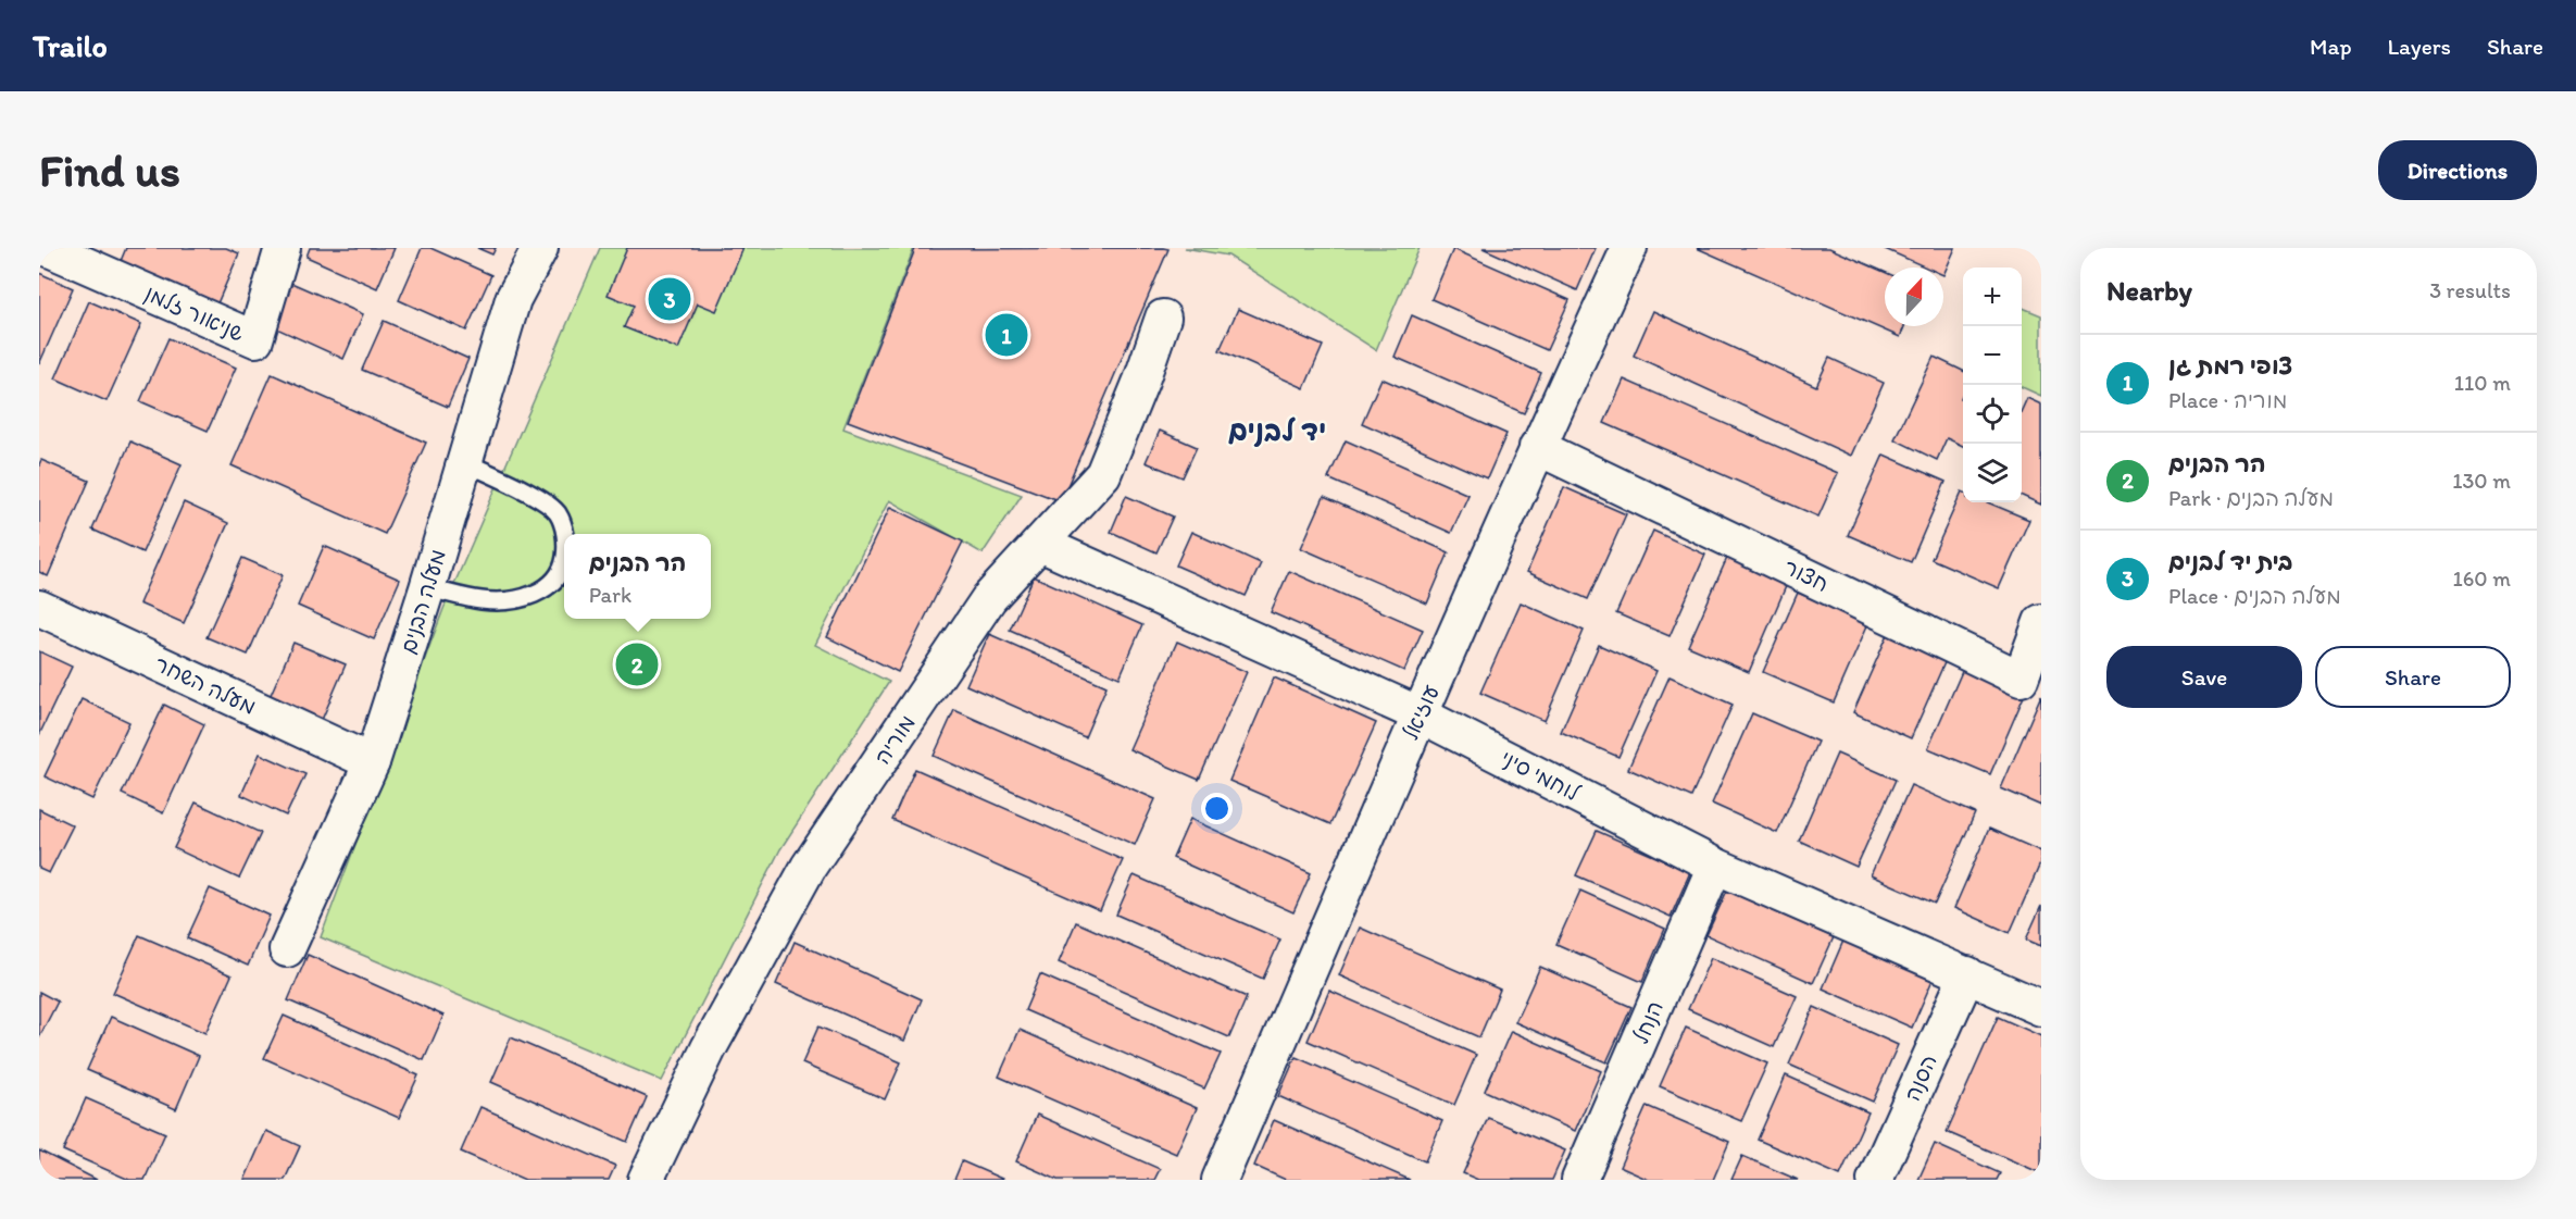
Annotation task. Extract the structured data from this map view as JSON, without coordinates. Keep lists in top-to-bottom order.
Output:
{
  "streets": {
    "street": [
      "שניאור זלמן",
      "חצור",
      "מעלה הבנים",
      "מעלה השחר",
      "עוזיאל",
      "מוריה",
      "לוחמי סיני",
      "הנחל",
      "הסנה"
    ]
  },
  "crossings": [
    ["חצור", "עוזיאל"],
    ["מעלה הבנים", "מעלה השחר"],
    ["עוזיאל", "לוחמי סיני"],
    ["מוריה", "לוחמי סיני"],
    ["לוחמי סיני", "הנחל"],
    ["לוחמי סיני", "הסנה"]
  ],
  "districts": ["יד לבנים"],
  "north": "top",
  "page": {
    "header": "Trailo",
    "nav": ["Map", "Layers", "Share"],
    "buttons": [
      "Directions",
      ["Save", "Share"]
    ],
    "title": "Find us",
    "heading": ["Nearby", "3 results"],
    "map_buttons": ["+", "−"],
    "pins": ["3", "1", "2"],
    "list": [
      {
        "mark": "1",
        "name": "צופי רמת גן",
        "note": "Place · מוריה",
        "value": "110 m"
      },
      {
        "mark": "2",
        "name": "הר הבנים",
        "note": "Park · מעלה הבנים",
        "value": "130 m"
      },
      {
        "mark": "3",
        "name": "בית יד לבנים",
        "note": "Place · מעלה הבנים",
        "value": "160 m"
      }
    ],
    "popup": ["הר הבנים", "Park"]
  }
}
